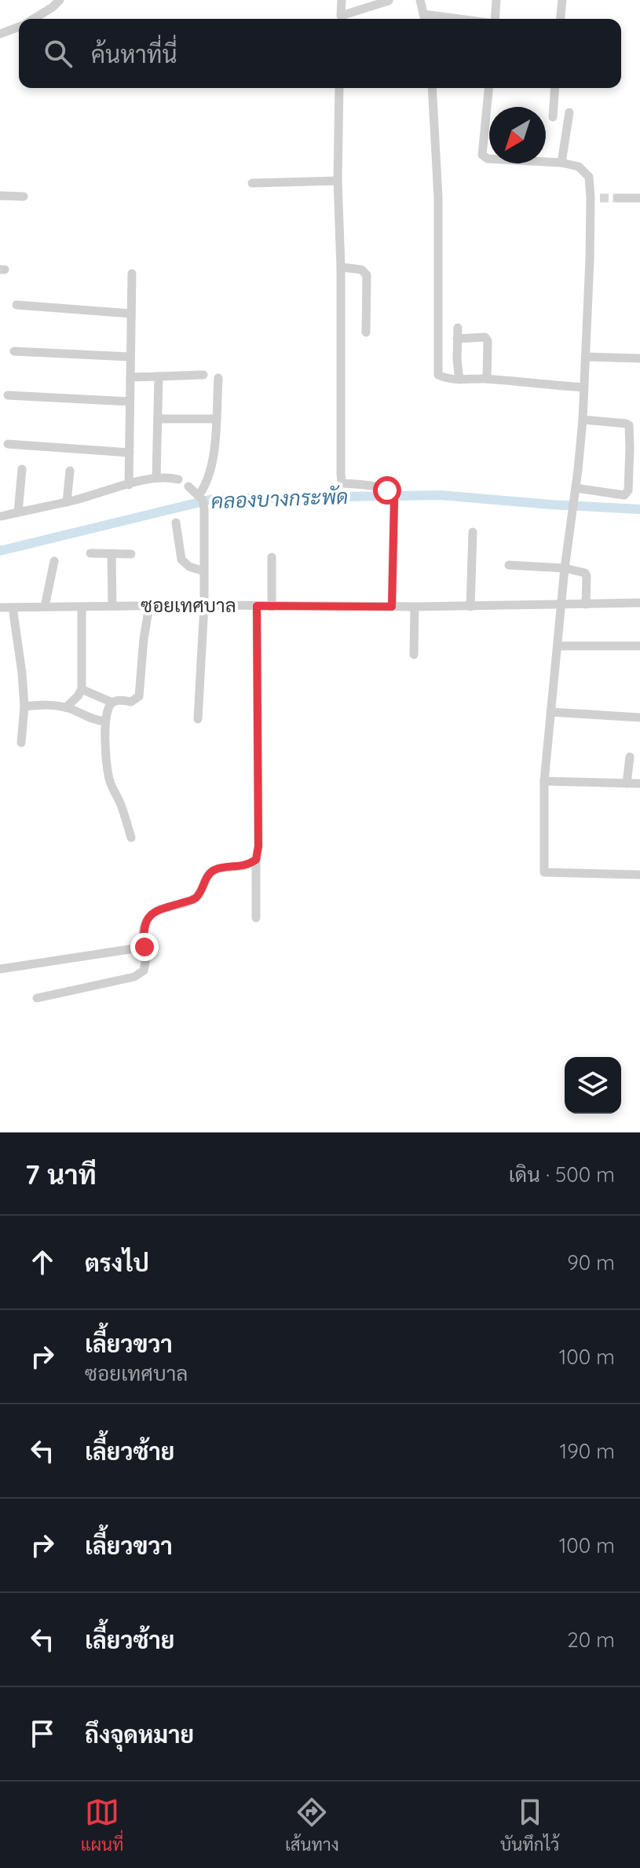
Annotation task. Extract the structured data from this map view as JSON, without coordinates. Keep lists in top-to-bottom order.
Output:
{
  "streets": {
    "street": ["ซอยเทศบาล"]
  },
  "water": ["คลองบางกระพัด"],
  "north": "bottom left",
  "page": {
    "search": "ค้นหาที่นี่",
    "heading": ["7 นาที", "เดิน · 500 m"],
    "list": [
      ["ตรงไป", "90 m"],
      ["เลี้ยวขวา", "ซอยเทศบาล", "100 m"],
      ["เลี้ยวซ้าย", "190 m"],
      ["เลี้ยวขวา", "100 m"],
      ["เลี้ยวซ้าย", "20 m"],
      "ถึงจุดหมาย"
    ],
    "nav": ["แผนที่", "เส้นทาง", "บันทึกไว้"]
  }
}
